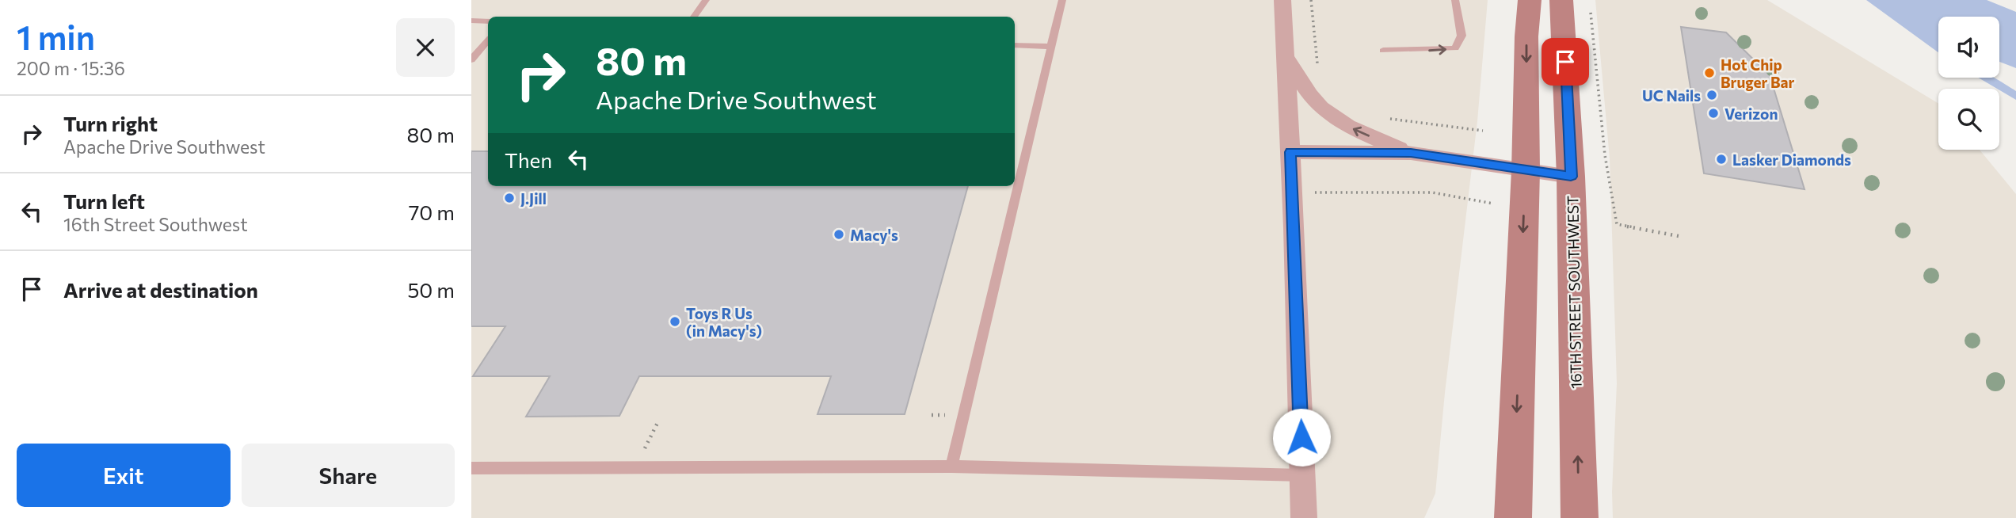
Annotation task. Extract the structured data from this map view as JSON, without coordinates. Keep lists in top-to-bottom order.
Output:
{
  "streets": {
    "main road": ["16TH STREET SOUTHWEST"]
  },
  "places": [
    "Hot Chip Bruger Bar",
    "UC Nails",
    "Verizon",
    "Lasker Diamonds",
    "J.Jill",
    "Macy's",
    "Toys R Us (in Macy's)"
  ],
  "page": {
    "heading": ["1 min", "200 m · 15:36"],
    "turn": ["80 m", "Apache Drive Southwest"],
    "list": [
      {
        "name": "Turn right",
        "note": "Apache Drive Southwest",
        "value": "80 m"
      },
      {
        "name": "Turn left",
        "note": "16th Street Southwest",
        "value": "70 m"
      },
      {
        "name": "Arrive at destination",
        "value": "50 m"
      }
    ],
    "then": "Then",
    "buttons": ["Exit", "Share"]
  }
}
